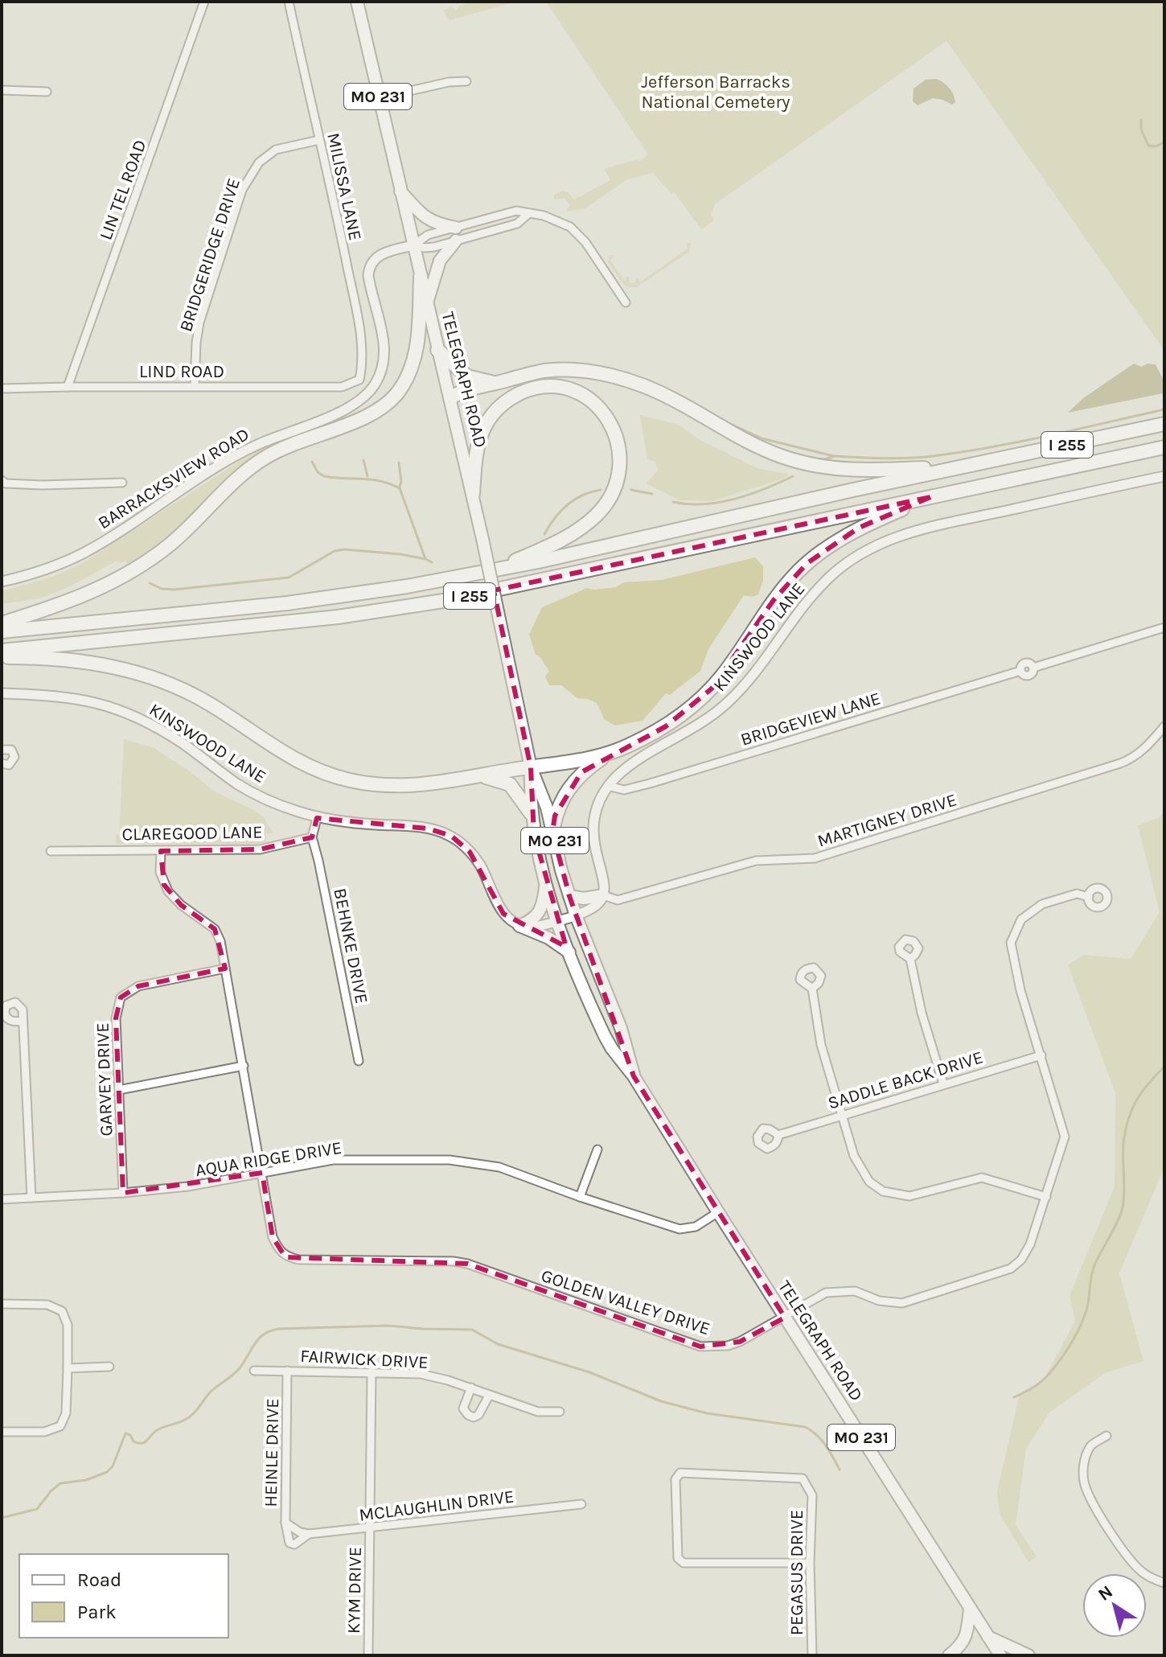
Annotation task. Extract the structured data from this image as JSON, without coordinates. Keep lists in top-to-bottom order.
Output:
{
  "streets": {
    "highway": ["I 255"],
    "main road": ["MO 231", "TELEGRAPH ROAD"],
    "street": [
      "MILISSA LANE",
      "LIN TEL ROAD",
      "BRIDGERIDGE DRIVE",
      "LIND ROAD",
      "BARRACKSVIEW ROAD",
      "KINSWOOD LANE",
      "BRIDGEVIEW LANE",
      "MARTIGNEY DRIVE",
      "CLAREGOOD LANE",
      "BEHNKE DRIVE",
      "GARVEY DRIVE",
      "SADDLE BACK DRIVE",
      "AQUA RIDGE DRIVE",
      "GOLDEN VALLEY DRIVE",
      "FAIRWICK DRIVE",
      "HEINLE DRIVE",
      "MCLAUGHLIN DRIVE",
      "PEGASUS DRIVE",
      "KYM DRIVE"
    ]
  },
  "crossings": [
    ["MILISSA LANE", "BRIDGERIDGE DRIVE"],
    ["MILISSA LANE", "LIND ROAD"],
    ["LIN TEL ROAD", "LIND ROAD"],
    ["BRIDGERIDGE DRIVE", "LIND ROAD"],
    ["TELEGRAPH ROAD", "BARRACKSVIEW ROAD"],
    ["TELEGRAPH ROAD", "AQUA RIDGE DRIVE"],
    ["TELEGRAPH ROAD", "GOLDEN VALLEY DRIVE"],
    ["KINSWOOD LANE", "BRIDGEVIEW LANE"],
    ["KINSWOOD LANE", "MARTIGNEY DRIVE"],
    ["CLAREGOOD LANE", "BEHNKE DRIVE"],
    ["CLAREGOOD LANE", "GOLDEN VALLEY DRIVE"],
    ["GARVEY DRIVE", "AQUA RIDGE DRIVE"],
    ["GARVEY DRIVE", "GOLDEN VALLEY DRIVE"],
    ["SADDLE BACK DRIVE", "GOLDEN VALLEY DRIVE"],
    ["AQUA RIDGE DRIVE", "GOLDEN VALLEY DRIVE"],
    ["FAIRWICK DRIVE", "HEINLE DRIVE"],
    ["FAIRWICK DRIVE", "KYM DRIVE"],
    ["HEINLE DRIVE", "MCLAUGHLIN DRIVE"],
    ["MCLAUGHLIN DRIVE", "KYM DRIVE"]
  ],
  "parks": ["Jefferson Barracks National Cemetery"],
  "legend": ["Road", "Park"],
  "north": "top left"
}
